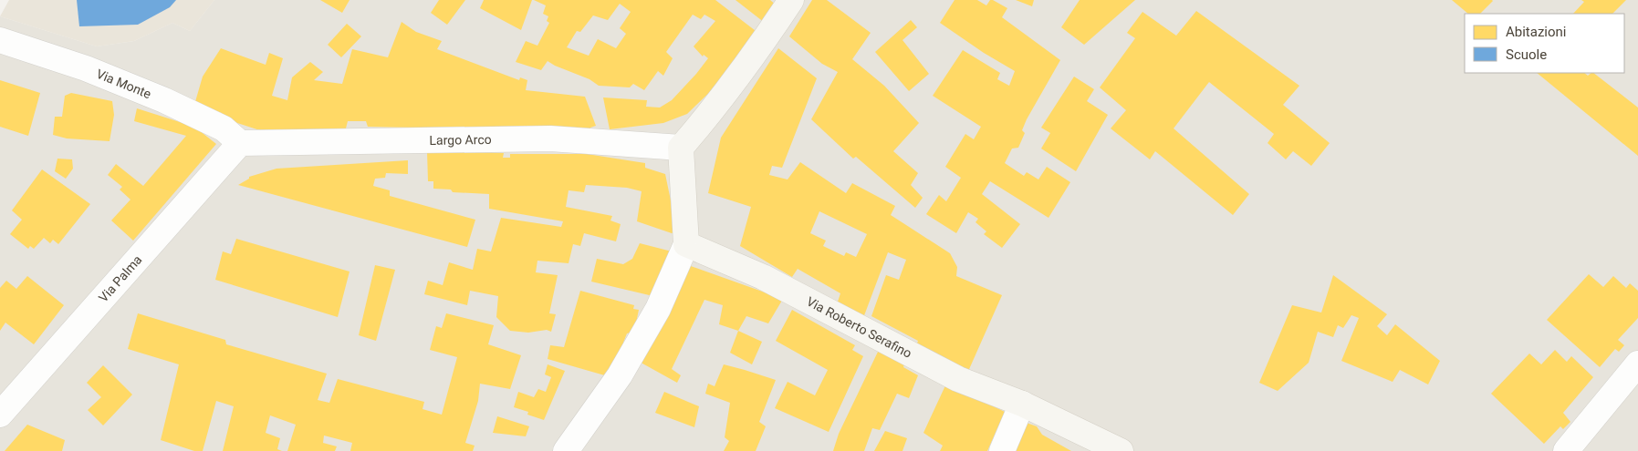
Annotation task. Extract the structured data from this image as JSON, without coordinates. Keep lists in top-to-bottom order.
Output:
{
  "streets": {
    "main road": ["Via Roberto Serafino"],
    "street": ["Via Monte", "Largo Arco", "Via Palma"]
  },
  "crossings": [
    ["Via Monte", "Largo Arco"],
    ["Via Monte", "Via Palma"],
    ["Largo Arco", "Via Palma"]
  ],
  "legend": ["Abitazioni", "Scuole"]
}
